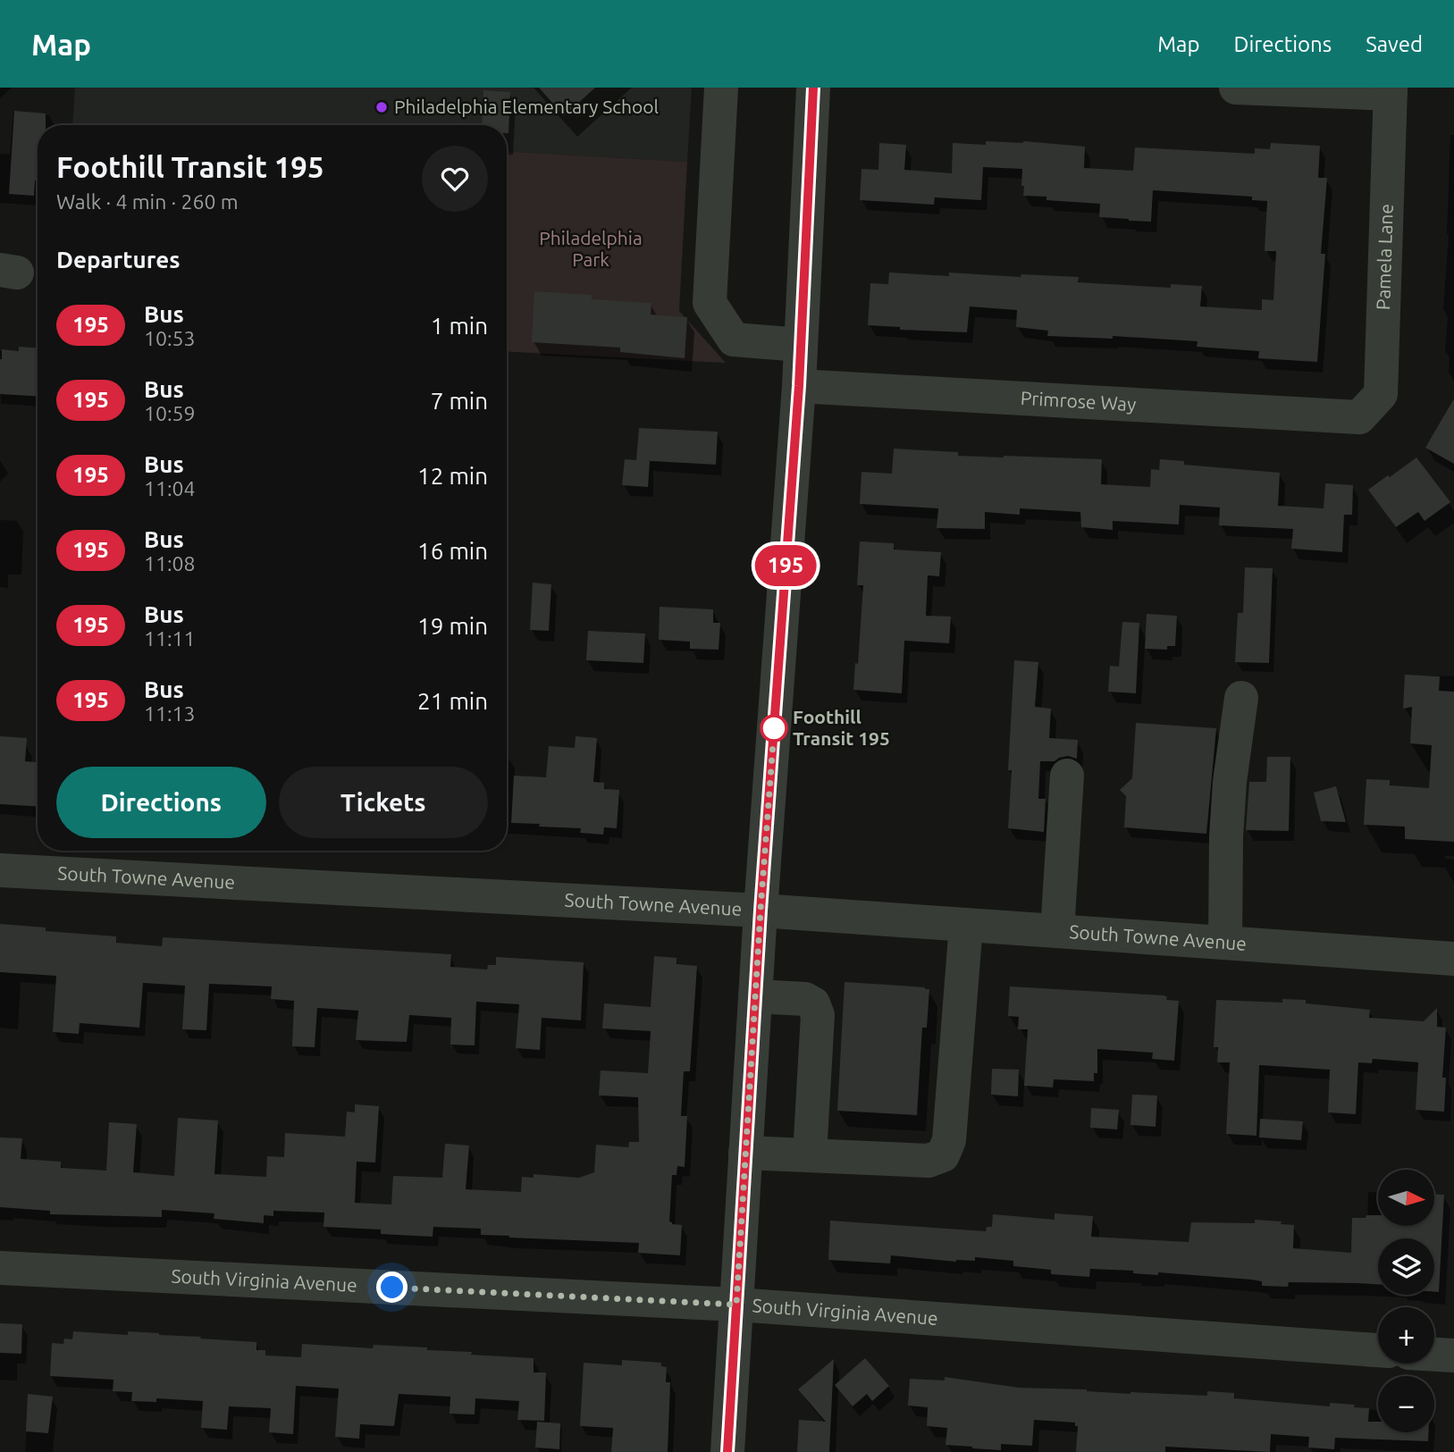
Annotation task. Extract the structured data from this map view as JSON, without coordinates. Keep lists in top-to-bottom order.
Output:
{
  "streets": {
    "street": [
      "Pamela Lane",
      "Primrose Way",
      "South Towne Avenue",
      "South Virginia Avenue"
    ]
  },
  "crossings": [
    ["Pamela Lane", "Primrose Way"]
  ],
  "parks": ["Philadelphia Park"],
  "places": ["Philadelphia Elementary School", "Foothill Transit 195"],
  "lines": ["bus line 195"],
  "north": "right",
  "page": {
    "header": "Map",
    "nav": ["Map", "Directions", "Saved"],
    "on_map": "195",
    "heading": [
      ["Foothill Transit 195", "Walk · 4 min · 260 m"],
      "Departures"
    ],
    "list": [
      {
        "mark": "195",
        "name": "Bus",
        "note": "10:53",
        "value": "1 min"
      },
      {
        "mark": "195",
        "name": "Bus",
        "note": "10:59",
        "value": "7 min"
      },
      {
        "mark": "195",
        "name": "Bus",
        "note": "11:04",
        "value": "12 min"
      },
      {
        "mark": "195",
        "name": "Bus",
        "note": "11:08",
        "value": "16 min"
      },
      {
        "mark": "195",
        "name": "Bus",
        "note": "11:11",
        "value": "19 min"
      },
      {
        "mark": "195",
        "name": "Bus",
        "note": "11:13",
        "value": "21 min"
      }
    ],
    "buttons": ["Directions", "Tickets"],
    "map_buttons": ["+", "−"]
  }
}
